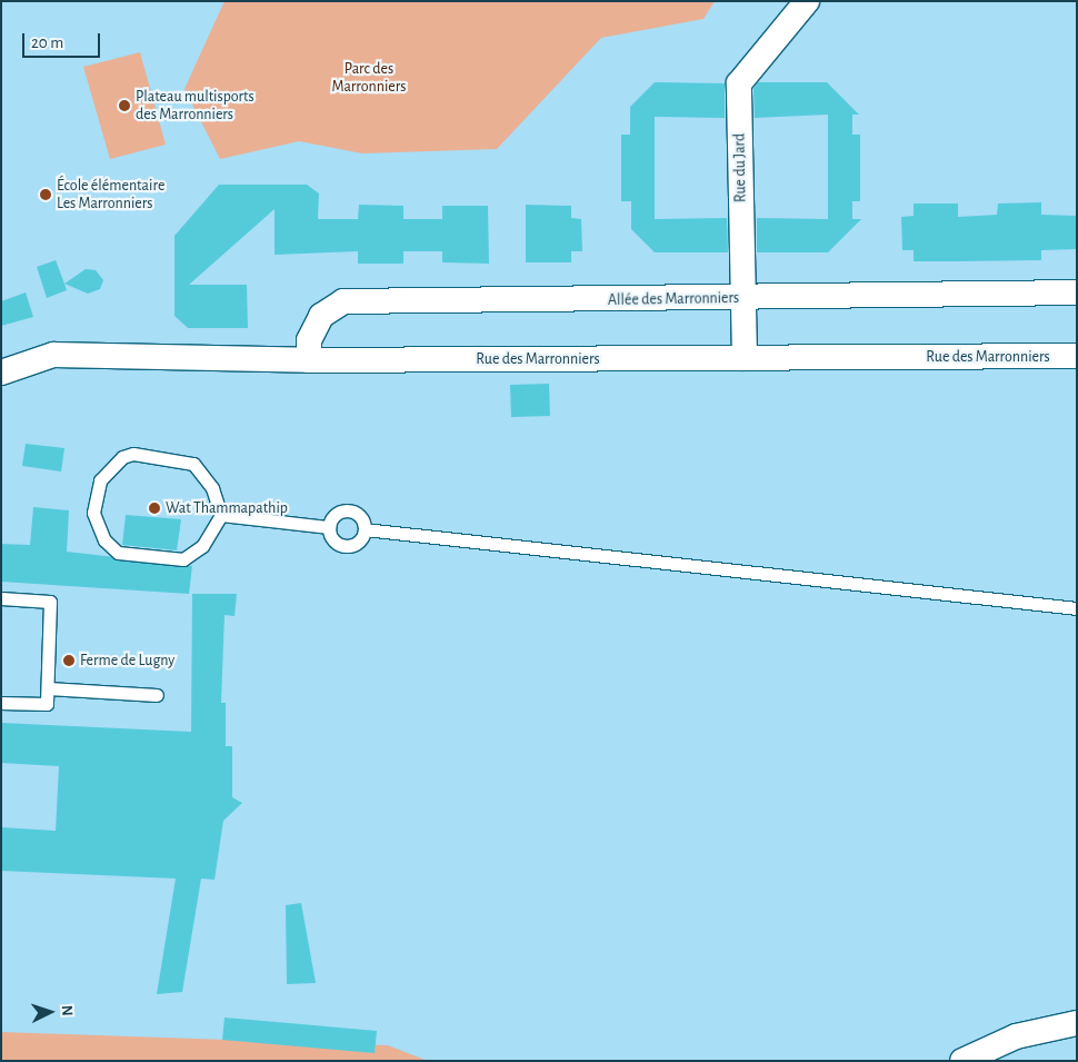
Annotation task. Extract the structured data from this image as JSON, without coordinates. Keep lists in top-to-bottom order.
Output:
{
  "streets": {
    "street": ["Rue du Jard", "Allée des Marronniers", "Rue des Marronniers"]
  },
  "crossings": [
    ["Rue du Jard", "Allée des Marronniers"],
    ["Rue du Jard", "Rue des Marronniers"],
    ["Allée des Marronniers", "Rue des Marronniers"]
  ],
  "parks": ["Parc des Marronniers"],
  "places": [
    "Plateau multisports des Marronniers",
    "École élémentaire Les Marronniers",
    "Wat Thammapathip",
    "Ferme de Lugny"
  ],
  "scale_bar": "20 m",
  "north": "right"
}
